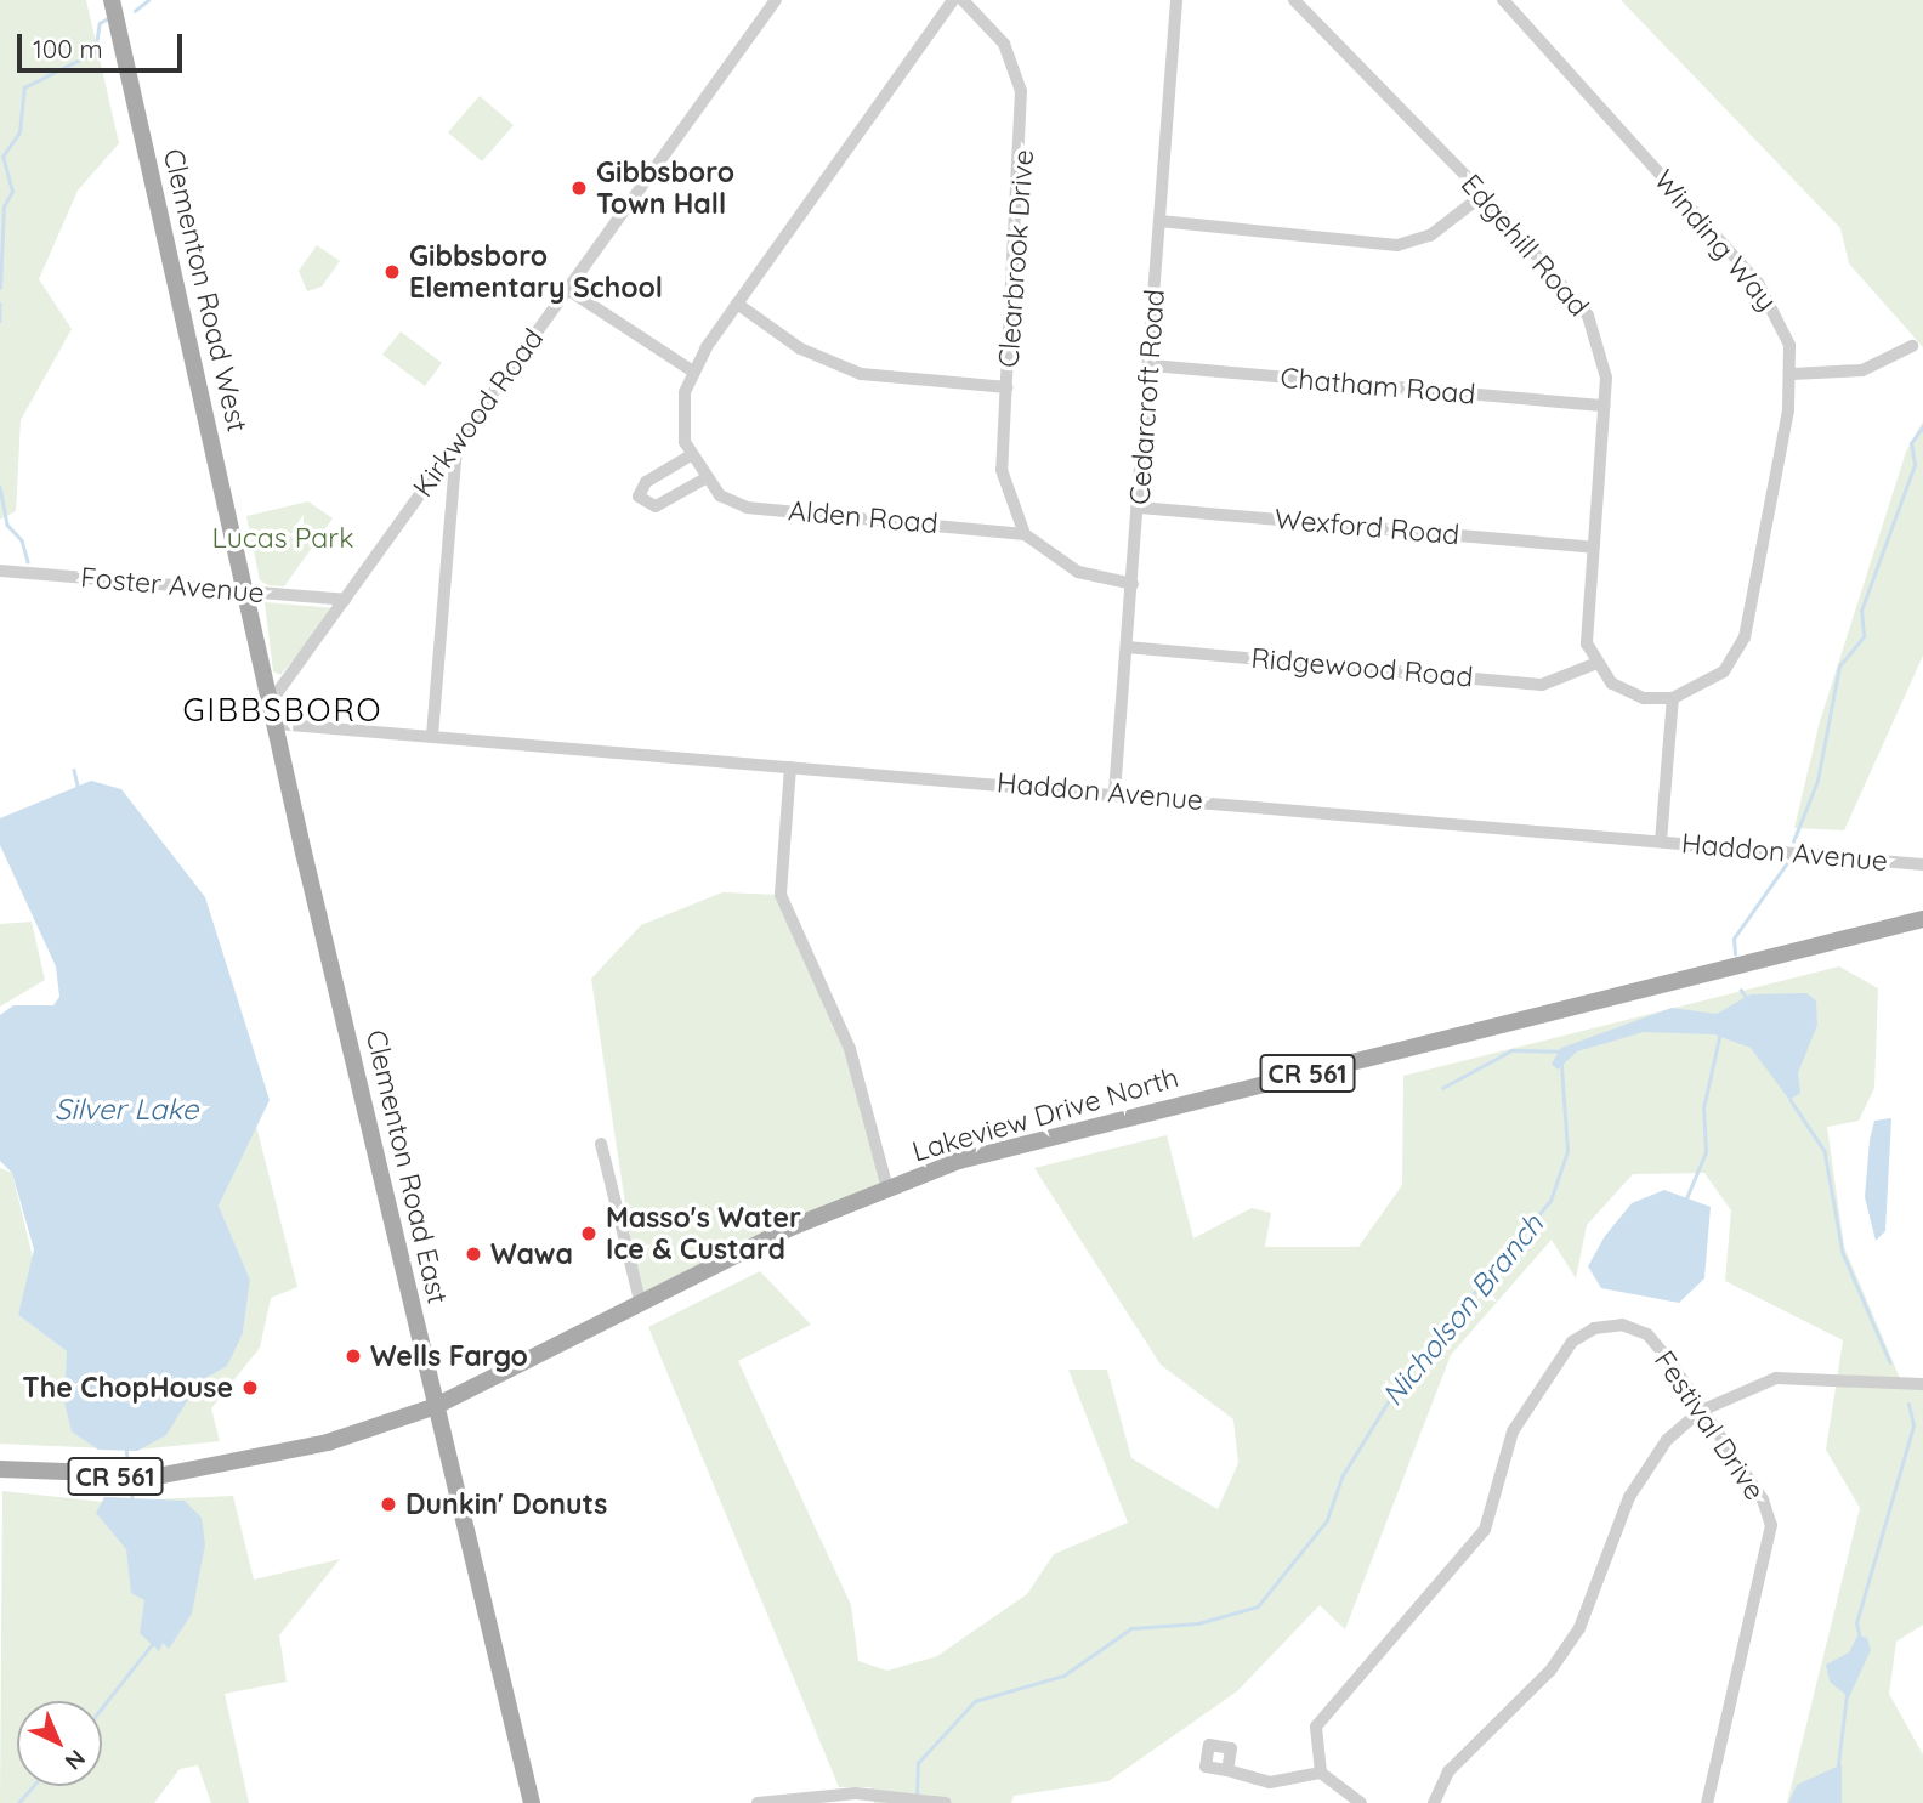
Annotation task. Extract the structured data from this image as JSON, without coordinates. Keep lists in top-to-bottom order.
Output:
{
  "streets": {
    "main road": [
      "Clementon Road West",
      "CR 561",
      "Lakeview Drive North",
      "Clementon Road East"
    ],
    "street": [
      "Winding Way",
      "Edgehill Road",
      "Clearbrook Drive",
      "Chatham Road",
      "Cedarcroft Road",
      "Kirkwood Road",
      "Alden Road",
      "Wexford Road",
      "Foster Avenue",
      "Ridgewood Road",
      "Haddon Avenue",
      "Festival Drive"
    ]
  },
  "crossings": [
    ["Edgehill Road", "Chatham Road"],
    ["Edgehill Road", "Wexford Road"],
    ["Edgehill Road", "Ridgewood Road"],
    ["Clearbrook Drive", "Alden Road"],
    ["Clementon Road West", "Foster Avenue"],
    ["Clementon Road West", "Clementon Road East"],
    ["Chatham Road", "Cedarcroft Road"],
    ["Cedarcroft Road", "Alden Road"],
    ["Cedarcroft Road", "Wexford Road"],
    ["Cedarcroft Road", "Ridgewood Road"],
    ["Cedarcroft Road", "Haddon Avenue"],
    ["Kirkwood Road", "Foster Avenue"],
    ["Kirkwood Road", "Clementon Road East"],
    ["Foster Avenue", "Clementon Road East"],
    ["Haddon Avenue", "Clementon Road East"],
    ["CR 561", "Lakeview Drive North"],
    ["CR 561", "Clementon Road East"],
    ["Lakeview Drive North", "Clementon Road East"]
  ],
  "districts": ["GIBBSBORO"],
  "water": ["Silver Lake", "Nicholson Branch"],
  "parks": ["Lucas Park"],
  "places": [
    "Gibbsboro Town Hall",
    "Gibbsboro Elementary School",
    "Masso's Water Ice & Custard",
    "Wawa",
    "Wells Fargo",
    "The ChopHouse",
    "Dunkin' Donuts"
  ],
  "scale_bar": "100 m",
  "north": "bottom right"
}
